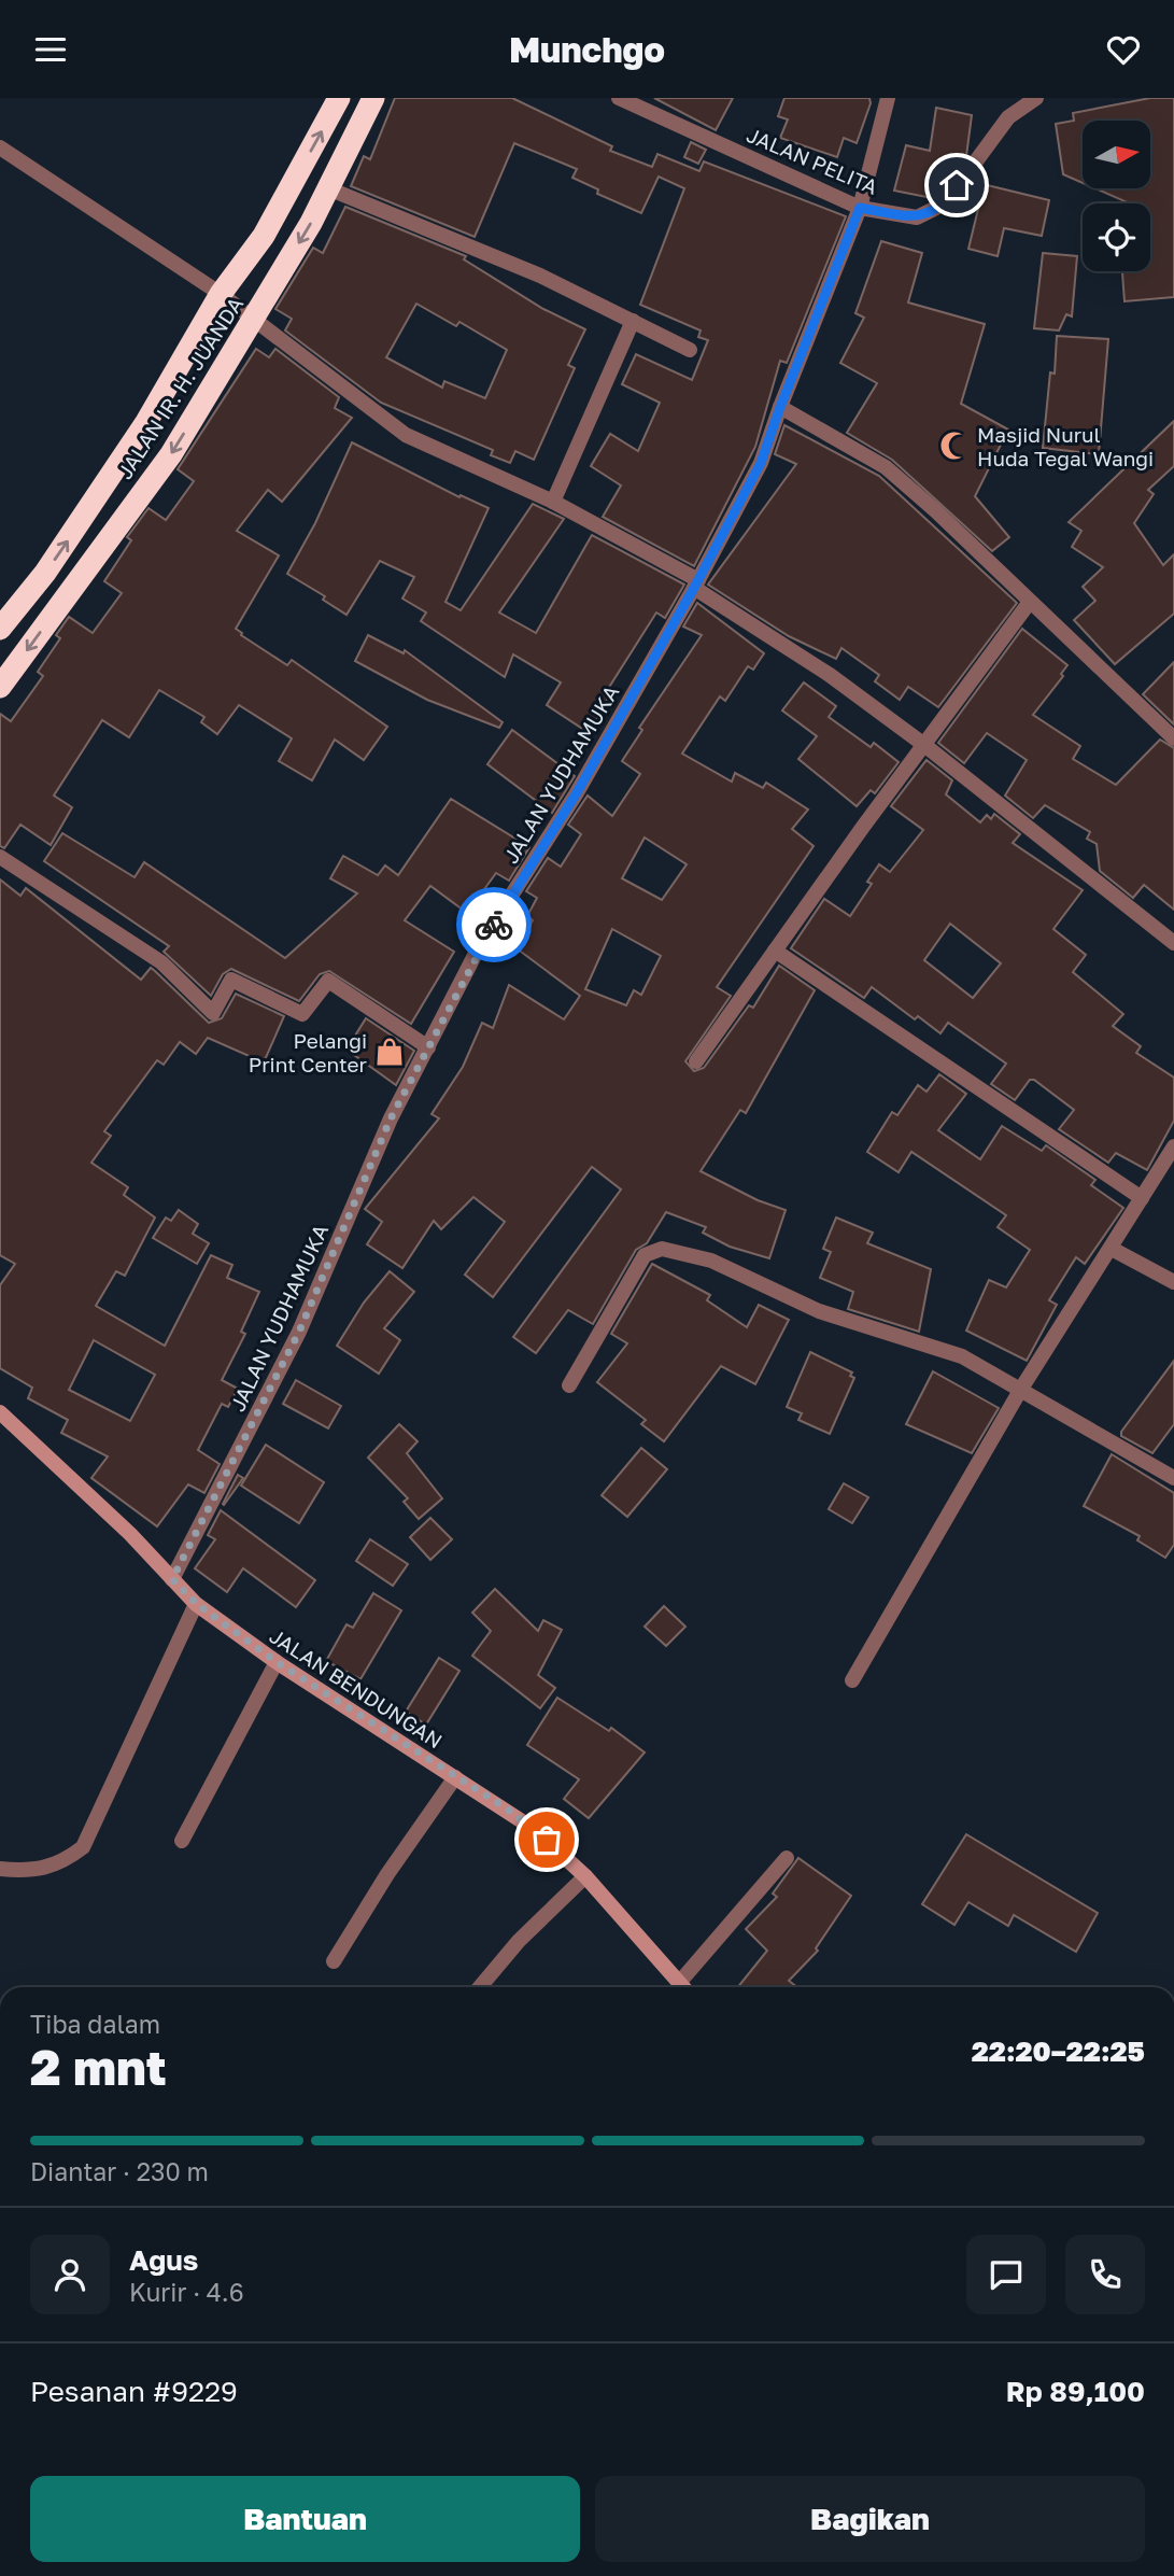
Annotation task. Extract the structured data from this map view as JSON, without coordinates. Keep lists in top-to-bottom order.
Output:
{
  "streets": {
    "highway": ["JALAN IR. H. JUANDA"],
    "street": ["JALAN PELITA", "JALAN YUDHAMUKA", "JALAN BENDUNGAN"]
  },
  "crossings": [
    ["JALAN PELITA", "JALAN YUDHAMUKA"],
    ["JALAN YUDHAMUKA", "JALAN BENDUNGAN"]
  ],
  "places": {
    "mosque": ["Masjid Nurul Huda Tegal Wangi"],
    "shop": ["Pelangi Print Center"]
  },
  "north": "right",
  "page": {
    "header": "Munchgo",
    "heading": ["2 mnt", "Tiba dalam", "22:20–22:25"],
    "panel": [
      "Agus",
      "Kurir · 4.6",
      "Pesanan #9229",
      "Rp 89,100"
    ],
    "bar": "Diantar · 230 m",
    "buttons": ["Bantuan", "Bagikan"]
  }
}
